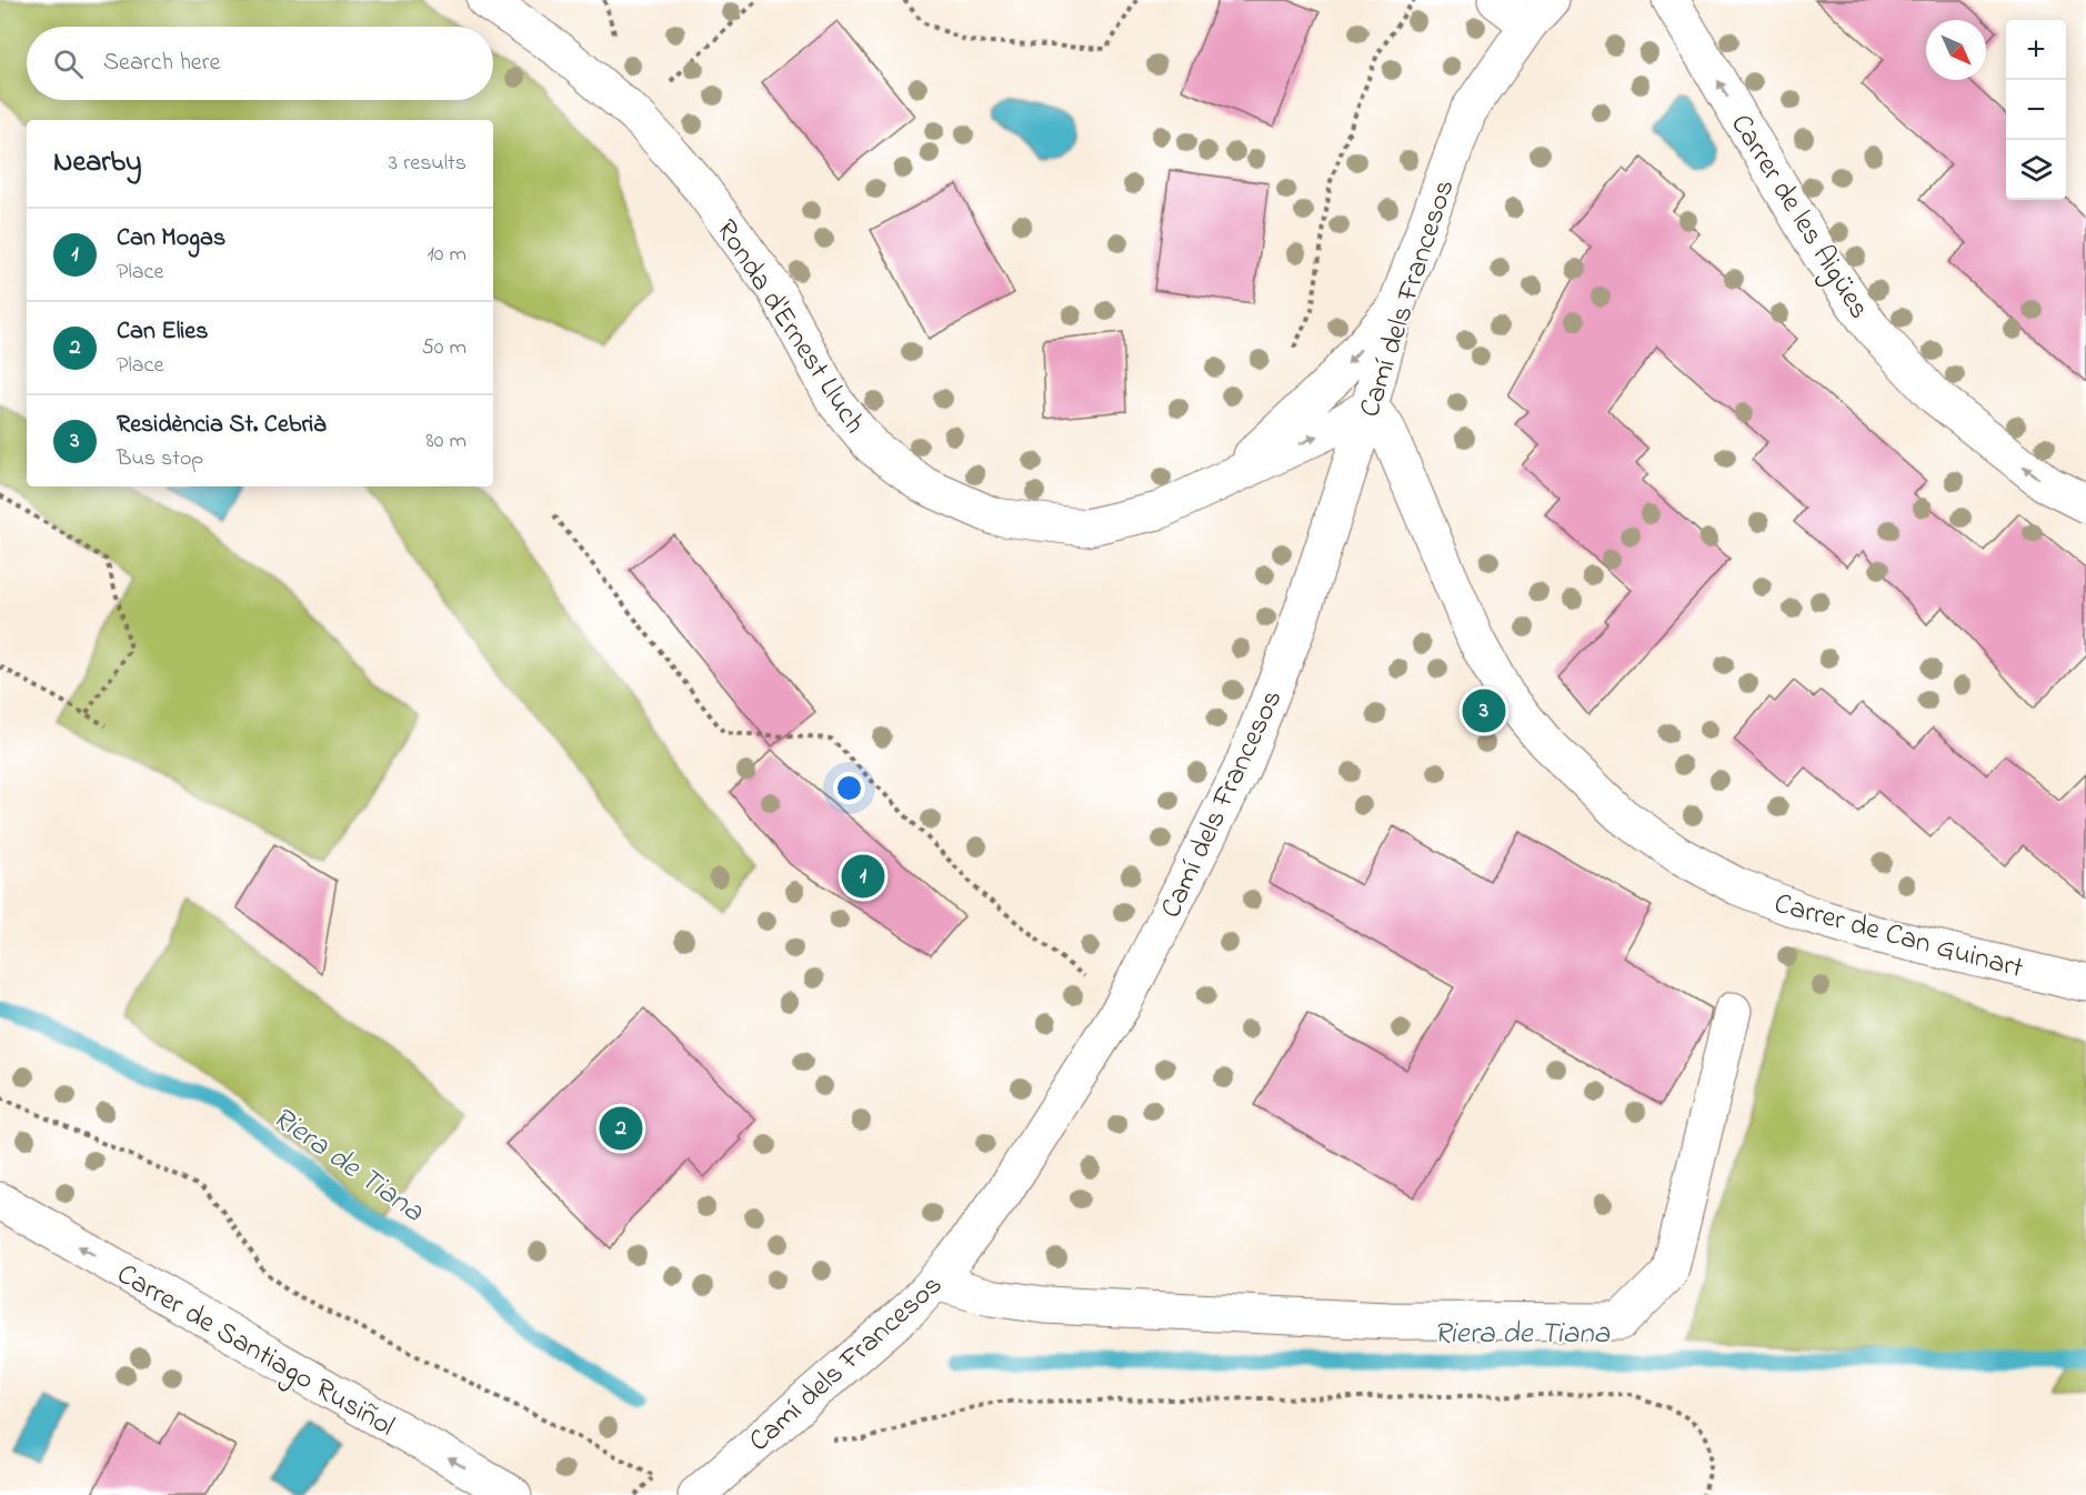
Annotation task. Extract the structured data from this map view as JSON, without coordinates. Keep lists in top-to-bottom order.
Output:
{
  "streets": {
    "street": [
      "Carrer de les Aigües",
      "Camí dels Francesos",
      "Ronda d'Ernest Lluch",
      "Carrer de Can Guinart",
      "Carrer de Santiago Rusiñol"
    ]
  },
  "crossings": [
    ["Camí dels Francesos", "Ronda d'Ernest Lluch"],
    ["Camí dels Francesos", "Carrer de Can Guinart"],
    ["Ronda d'Ernest Lluch", "Carrer de Can Guinart"]
  ],
  "one_way": ["Carrer de les Aigües", "Carrer de Santiago Rusiñol"],
  "water": ["Riera de Tiana"],
  "north": "bottom right",
  "page": {
    "map_buttons": ["+", "−"],
    "search": "Search here",
    "heading": ["Nearby", "3 results"],
    "list": [
      {
        "mark": "1",
        "name": "Can Mogas",
        "note": "Place",
        "value": "10 m"
      },
      {
        "mark": "2",
        "name": "Can Elies",
        "note": "Place",
        "value": "50 m"
      },
      {
        "mark": "3",
        "name": "Residència St. Cebrià",
        "note": "Bus stop",
        "value": "80 m"
      }
    ],
    "pins": ["3", "1", "2"]
  }
}
